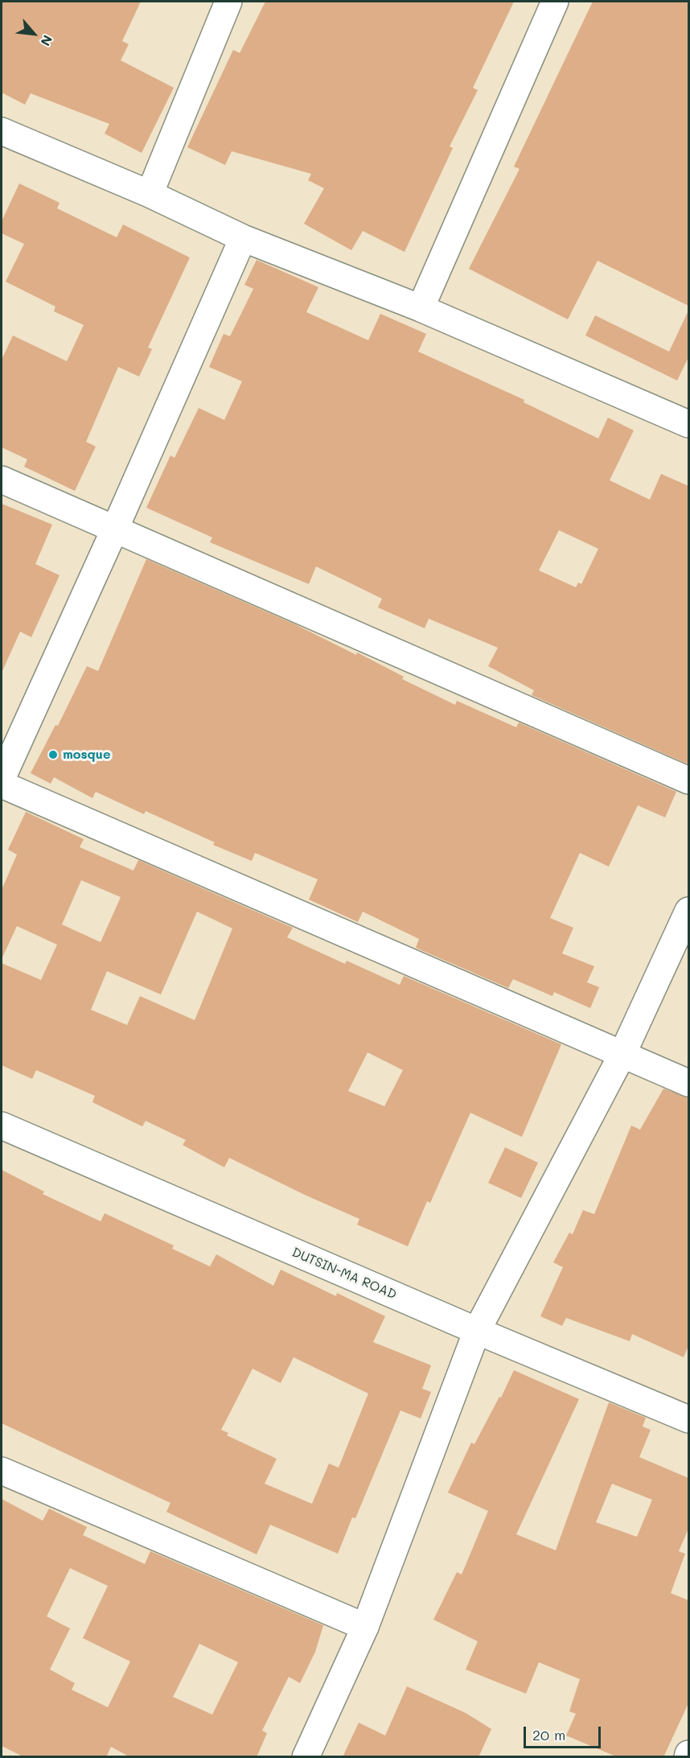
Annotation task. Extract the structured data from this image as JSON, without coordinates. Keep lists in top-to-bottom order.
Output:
{
  "streets": {
    "street": ["DUTSIN-MA ROAD"]
  },
  "places": ["mosque"],
  "scale_bar": "20 m",
  "north": "bottom right"
}
